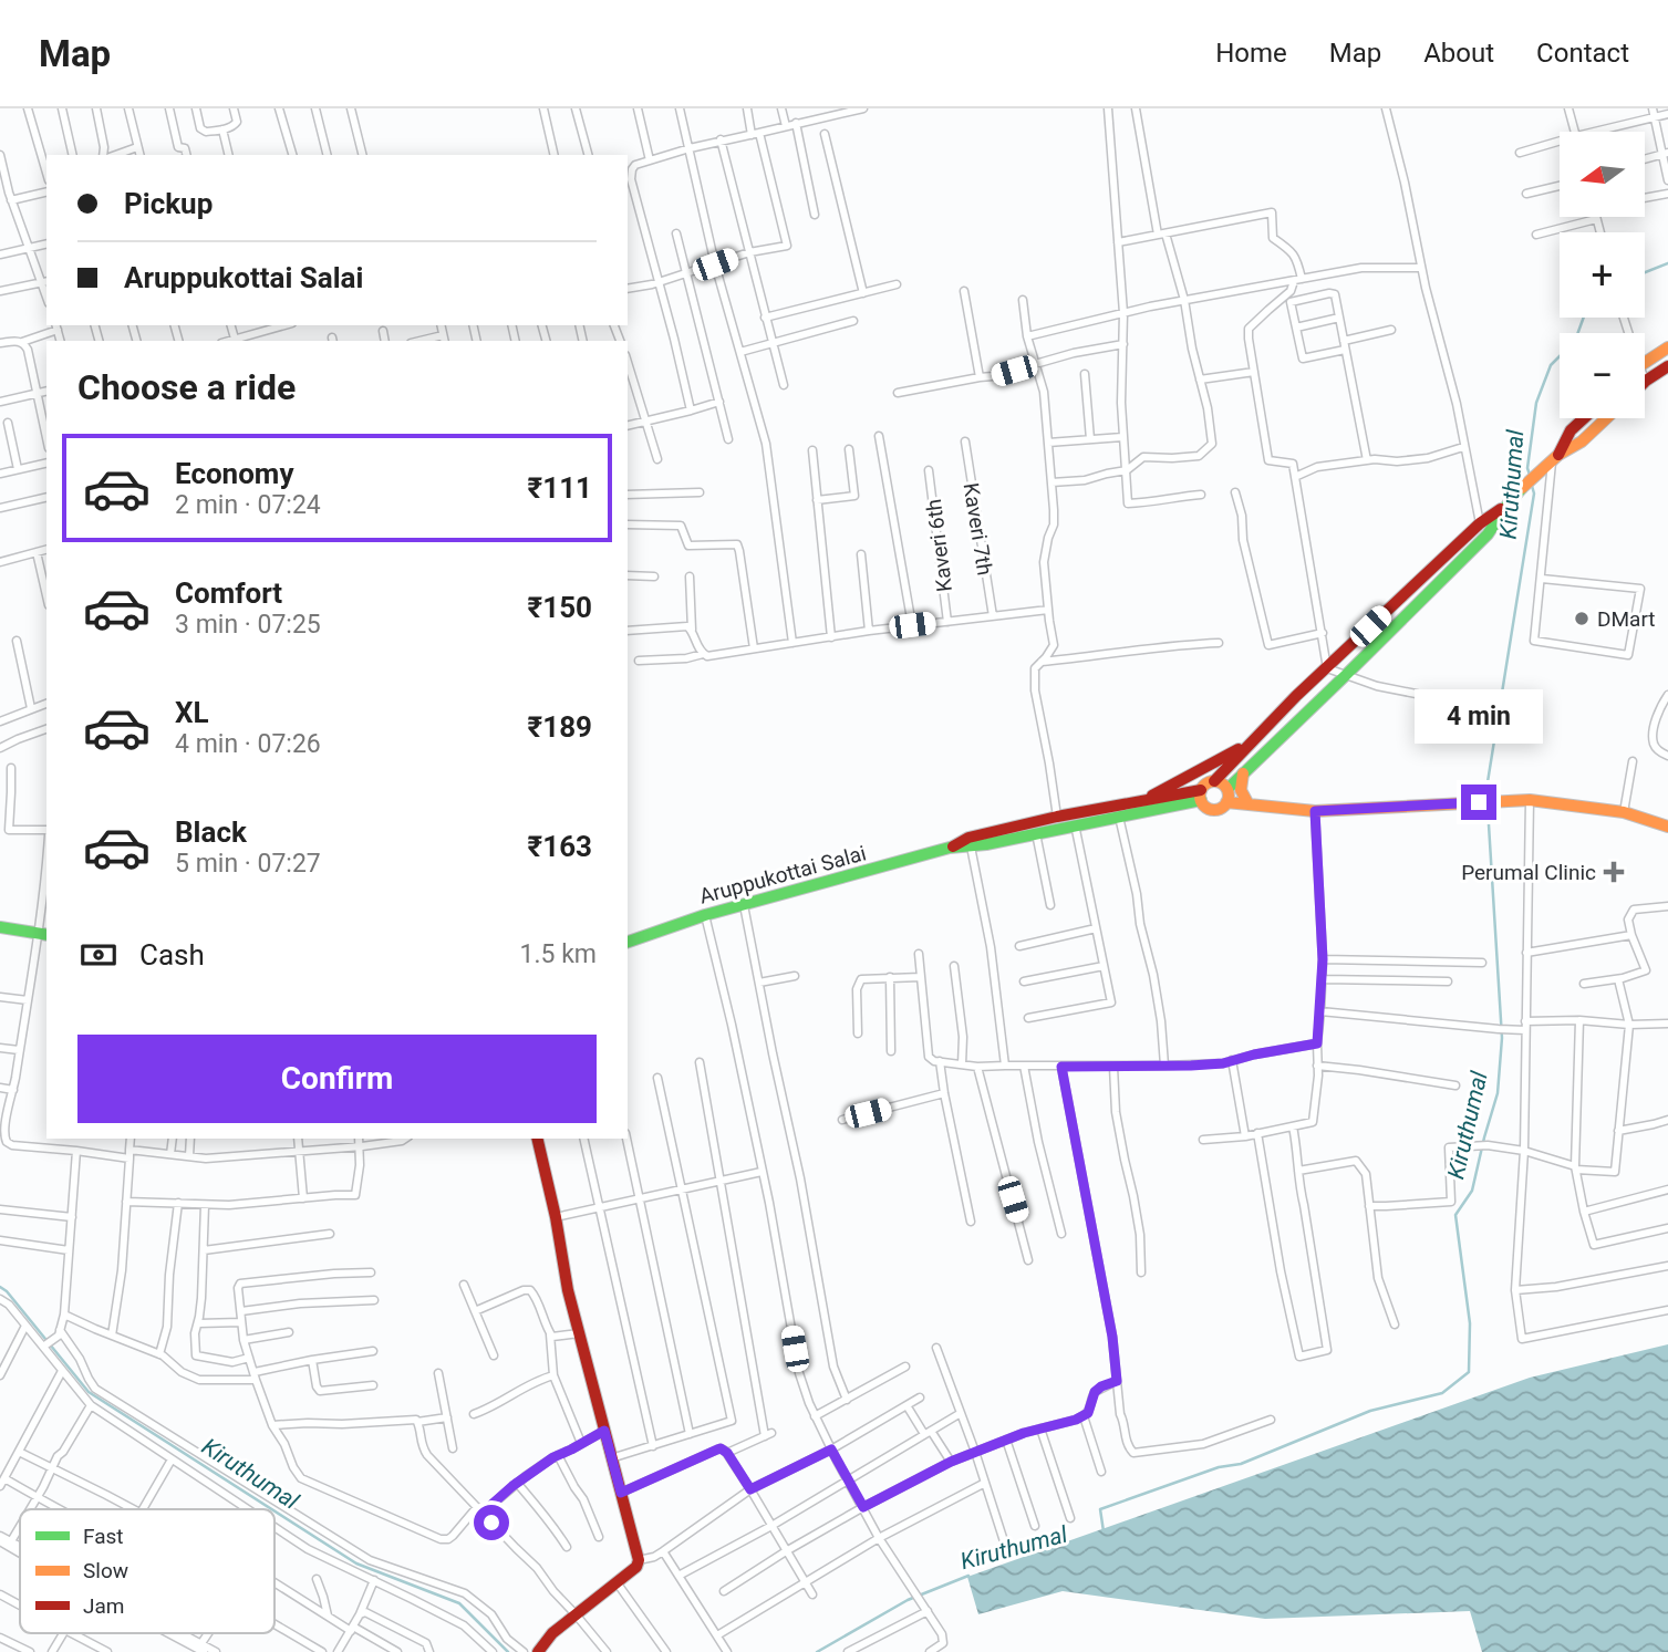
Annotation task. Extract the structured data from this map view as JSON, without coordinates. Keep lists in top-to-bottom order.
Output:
{
  "streets": {
    "main road": ["Aruppukottai Salai"],
    "street": ["Kaveri 7th", "Kaveri 6th"]
  },
  "water": ["Kiruthumal"],
  "places": {
    "other": ["DMart"],
    "health": ["Perumal Clinic"]
  },
  "legend": ["Fast", "Slow", "Jam"],
  "north": "left",
  "page": {
    "header": "Map",
    "nav": [
      "Home",
      "Map",
      "About",
      "Contact"
    ],
    "map_buttons": ["+", "−"],
    "banner": ["Pickup", "Aruppukottai Salai"],
    "heading": "Choose a ride",
    "list": [
      {
        "name": "Economy",
        "note": "2 min · 07:24",
        "value": "₹111"
      },
      {
        "name": "Comfort",
        "note": "3 min · 07:25",
        "value": "₹150"
      },
      {
        "name": "XL",
        "note": "4 min · 07:26",
        "value": "₹189"
      },
      {
        "name": "Black",
        "note": "5 min · 07:27",
        "value": "₹163"
      }
    ],
    "bubble": "4 min",
    "pay": ["Cash", "1.5 km"],
    "buttons": "Confirm"
  }
}
